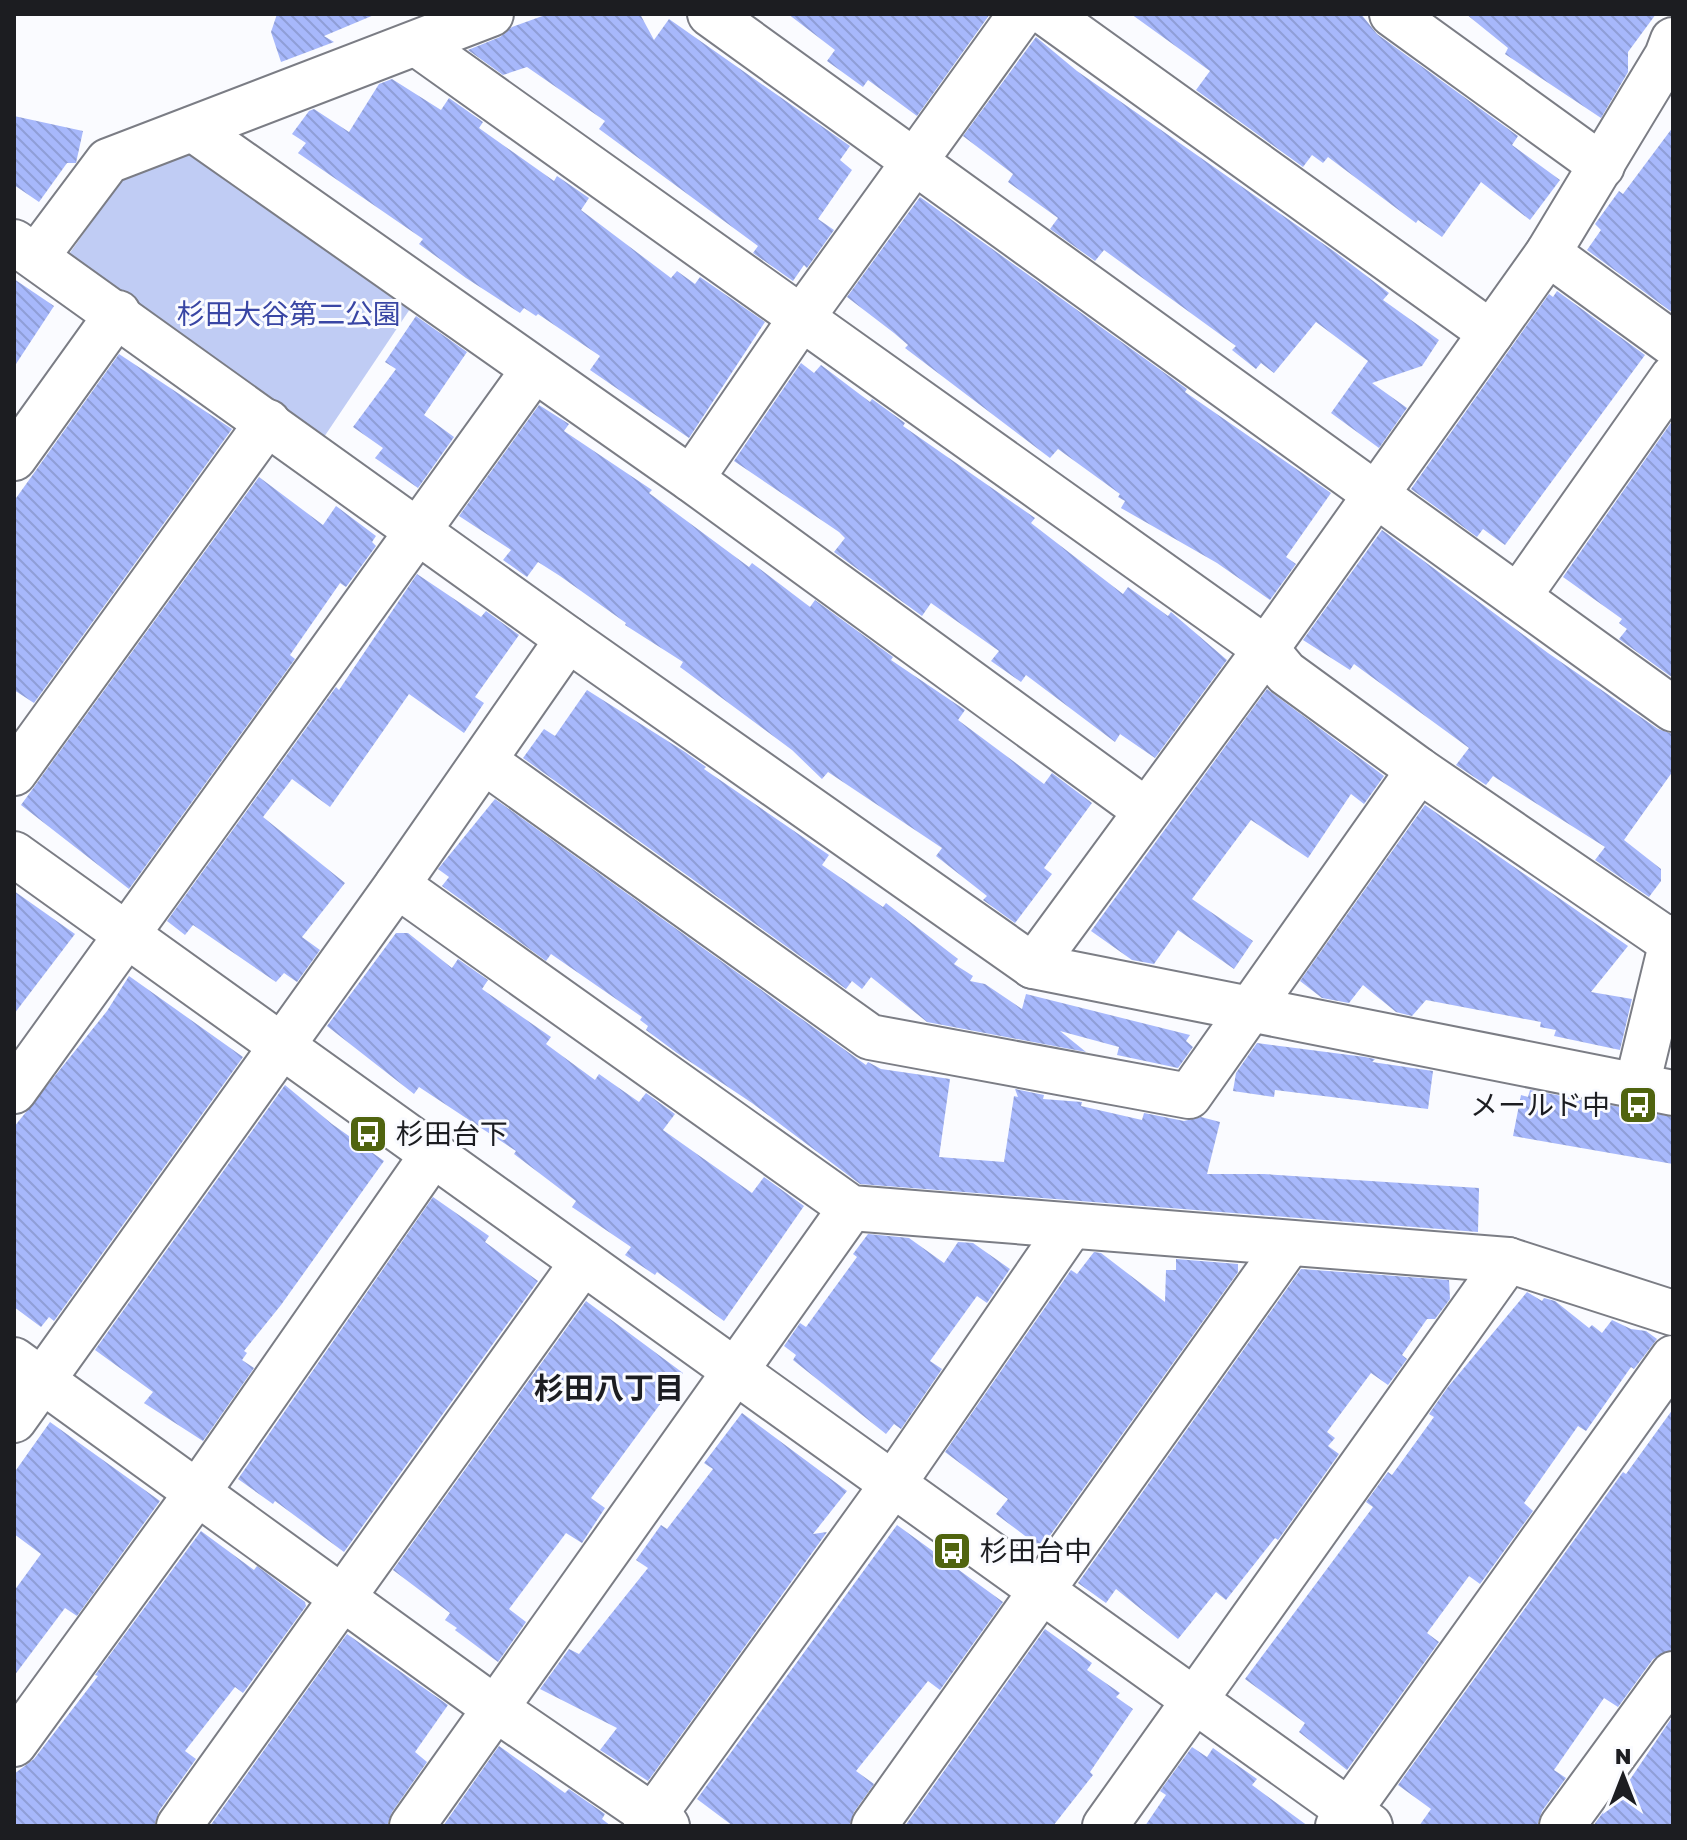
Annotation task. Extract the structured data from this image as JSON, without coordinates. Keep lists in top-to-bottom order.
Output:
{
  "districts": ["杉田八丁目"],
  "parks": ["杉田大谷第二公園"],
  "places": {
    "bus stop": ["メールド中", "杉田台下", "杉田台中"]
  },
  "north": "top"
}
